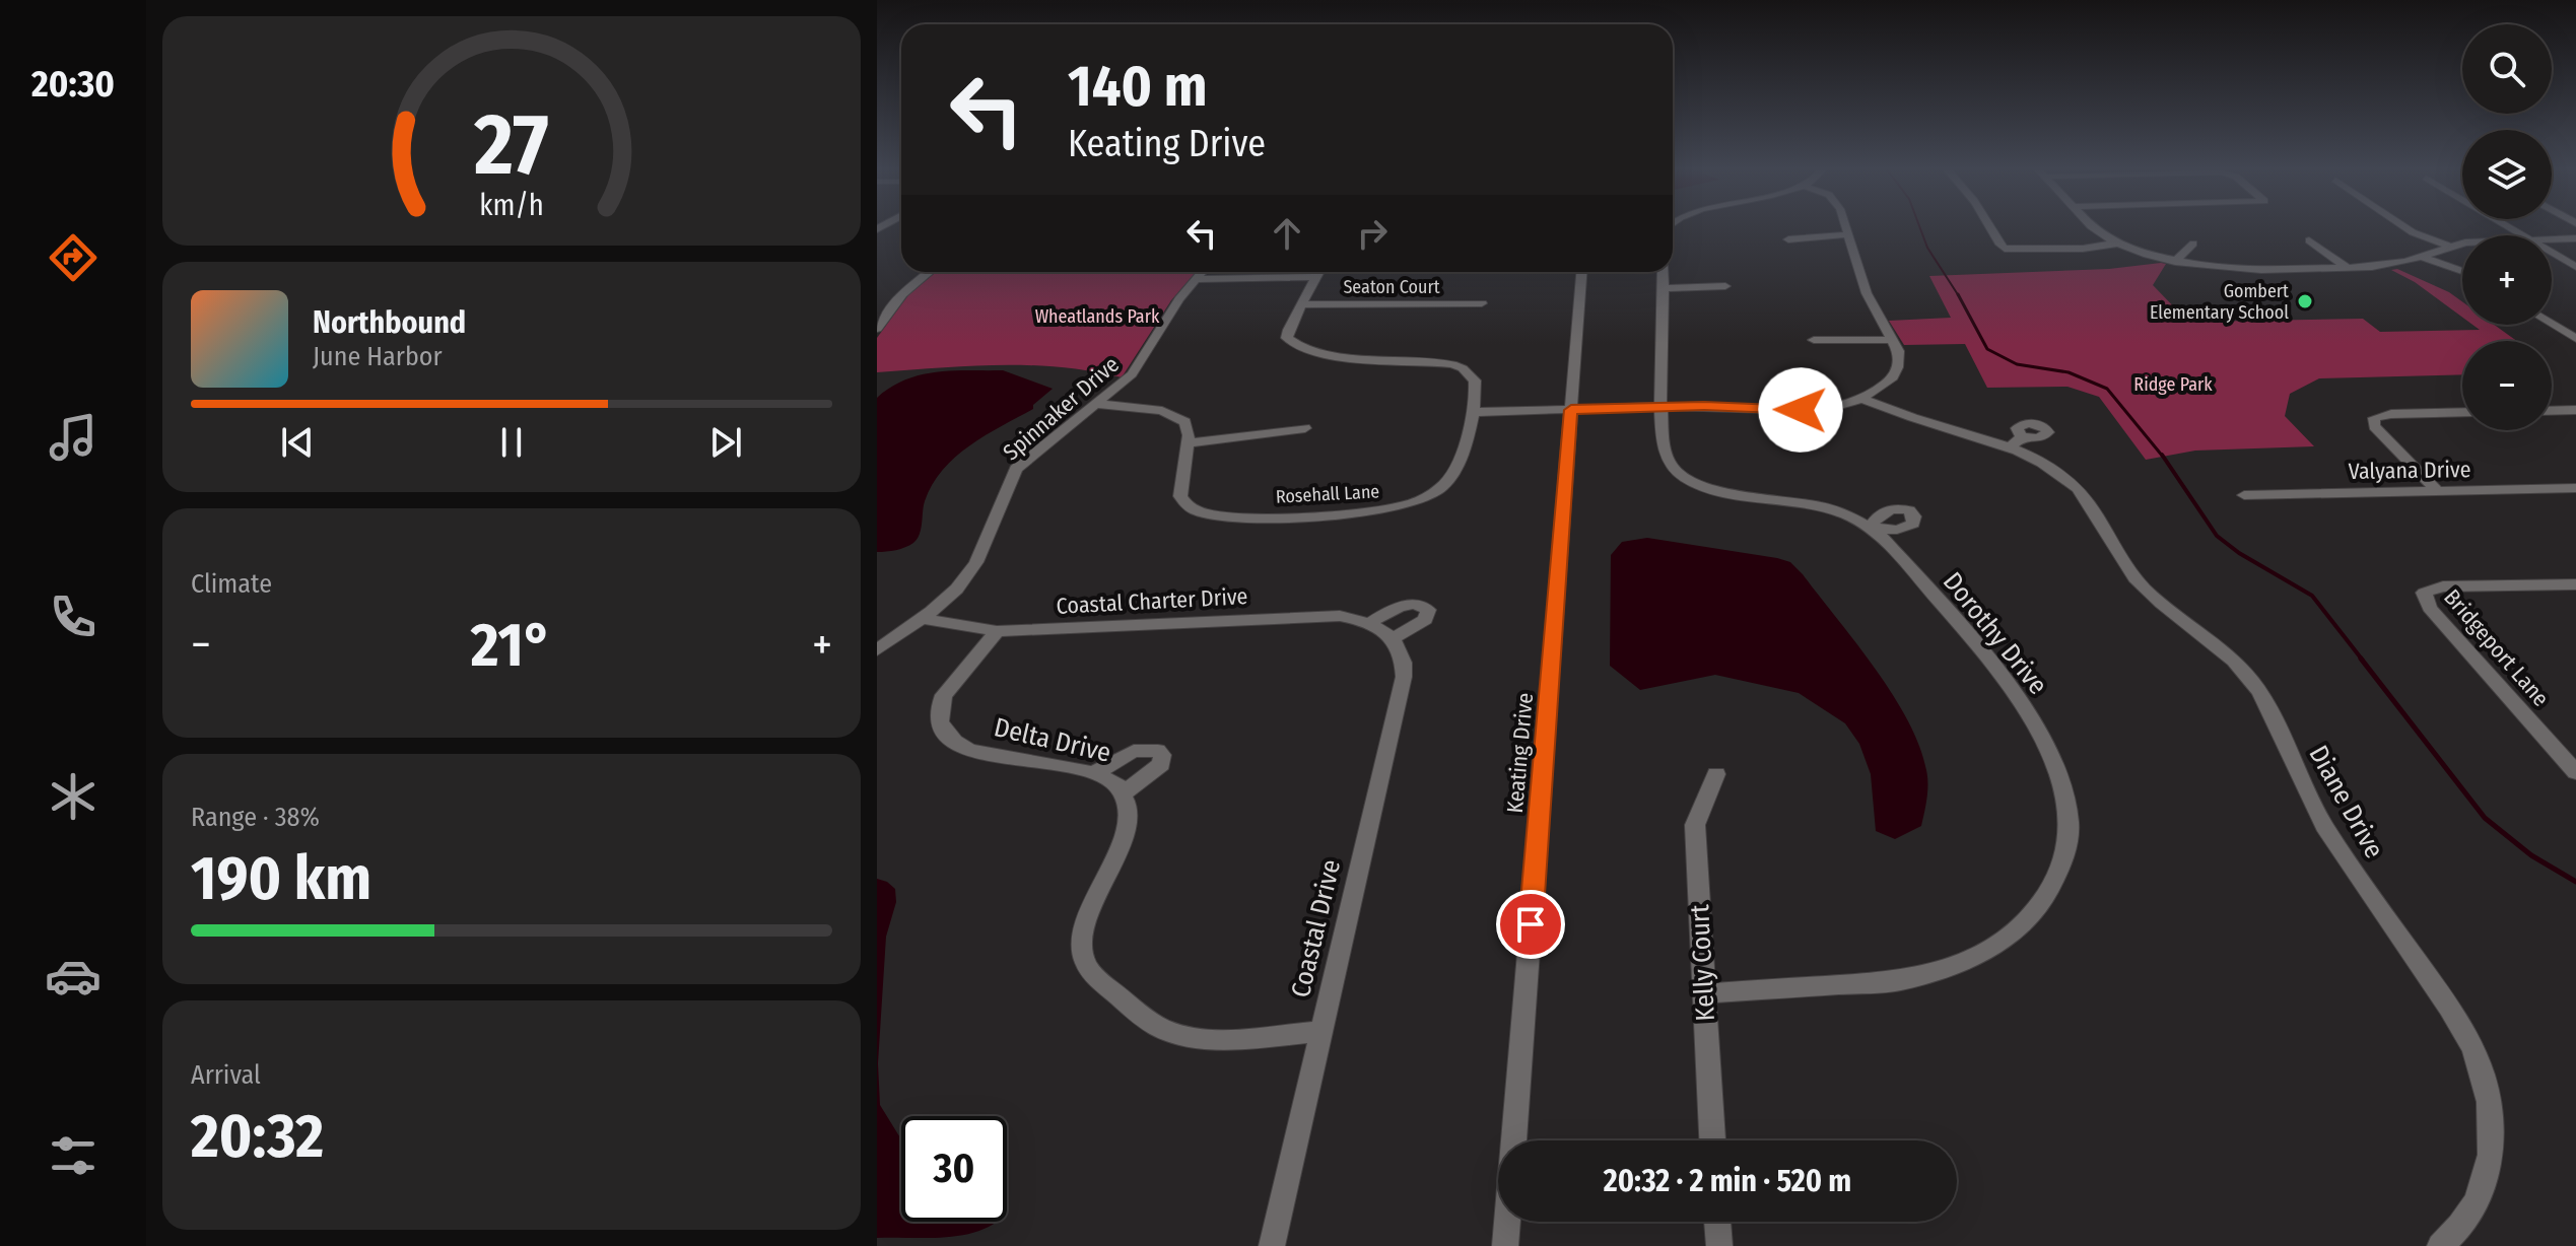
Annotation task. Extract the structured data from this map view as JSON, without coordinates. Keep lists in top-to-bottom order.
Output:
{
  "streets": {
    "street": [
      "Seaton Court",
      "Spinnaker Drive",
      "Valyana Drive",
      "Rosehall Lane",
      "Coastal Charter Drive",
      "Dorothy Drive",
      "Bridgeport Lane",
      "Delta Drive",
      "Keating Drive",
      "Diane Drive",
      "Coastal Drive",
      "Kelly Court"
    ]
  },
  "crossings": [
    ["Seaton Court", "Rosehall Lane"],
    ["Spinnaker Drive", "Coastal Charter Drive"],
    ["Coastal Charter Drive", "Delta Drive"],
    ["Coastal Charter Drive", "Coastal Drive"],
    ["Dorothy Drive", "Kelly Court"],
    ["Delta Drive", "Coastal Drive"]
  ],
  "parks": ["Wheatlands Park", "Ridge Park"],
  "places": ["Gombert Elementary School"],
  "page": {
    "tabs": "20:30",
    "map_buttons": ["+", "−"],
    "turn": ["140 m", "Keating Drive"],
    "song": ["Northbound", "June Harbor"],
    "tile": [
      "Climate",
      ["Range · 38%", "190 km"],
      ["Arrival", "20:32"]
    ],
    "heat": ["−", "21°", "+"],
    "limit": "30",
    "trip": "20:32 · 2 min · 520 m",
    "gauge": ["27", "km/h"]
  }
}
